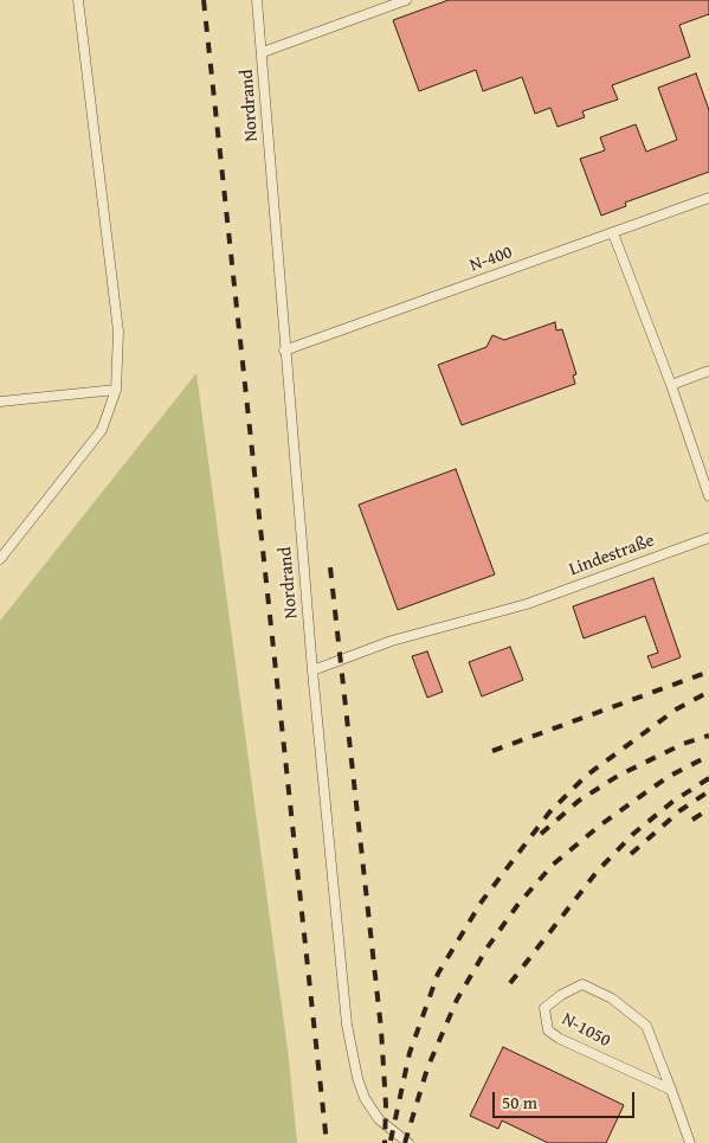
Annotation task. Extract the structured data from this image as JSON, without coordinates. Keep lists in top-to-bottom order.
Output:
{
  "streets": {
    "lane": [
      "Nordrand",
      "N-400",
      "Lindestraße",
      "N-1050"
    ]
  },
  "crossings": [
    ["Nordrand", "N-400"],
    ["Nordrand", "Lindestraße"]
  ],
  "scale_bar": "50 m"
}
